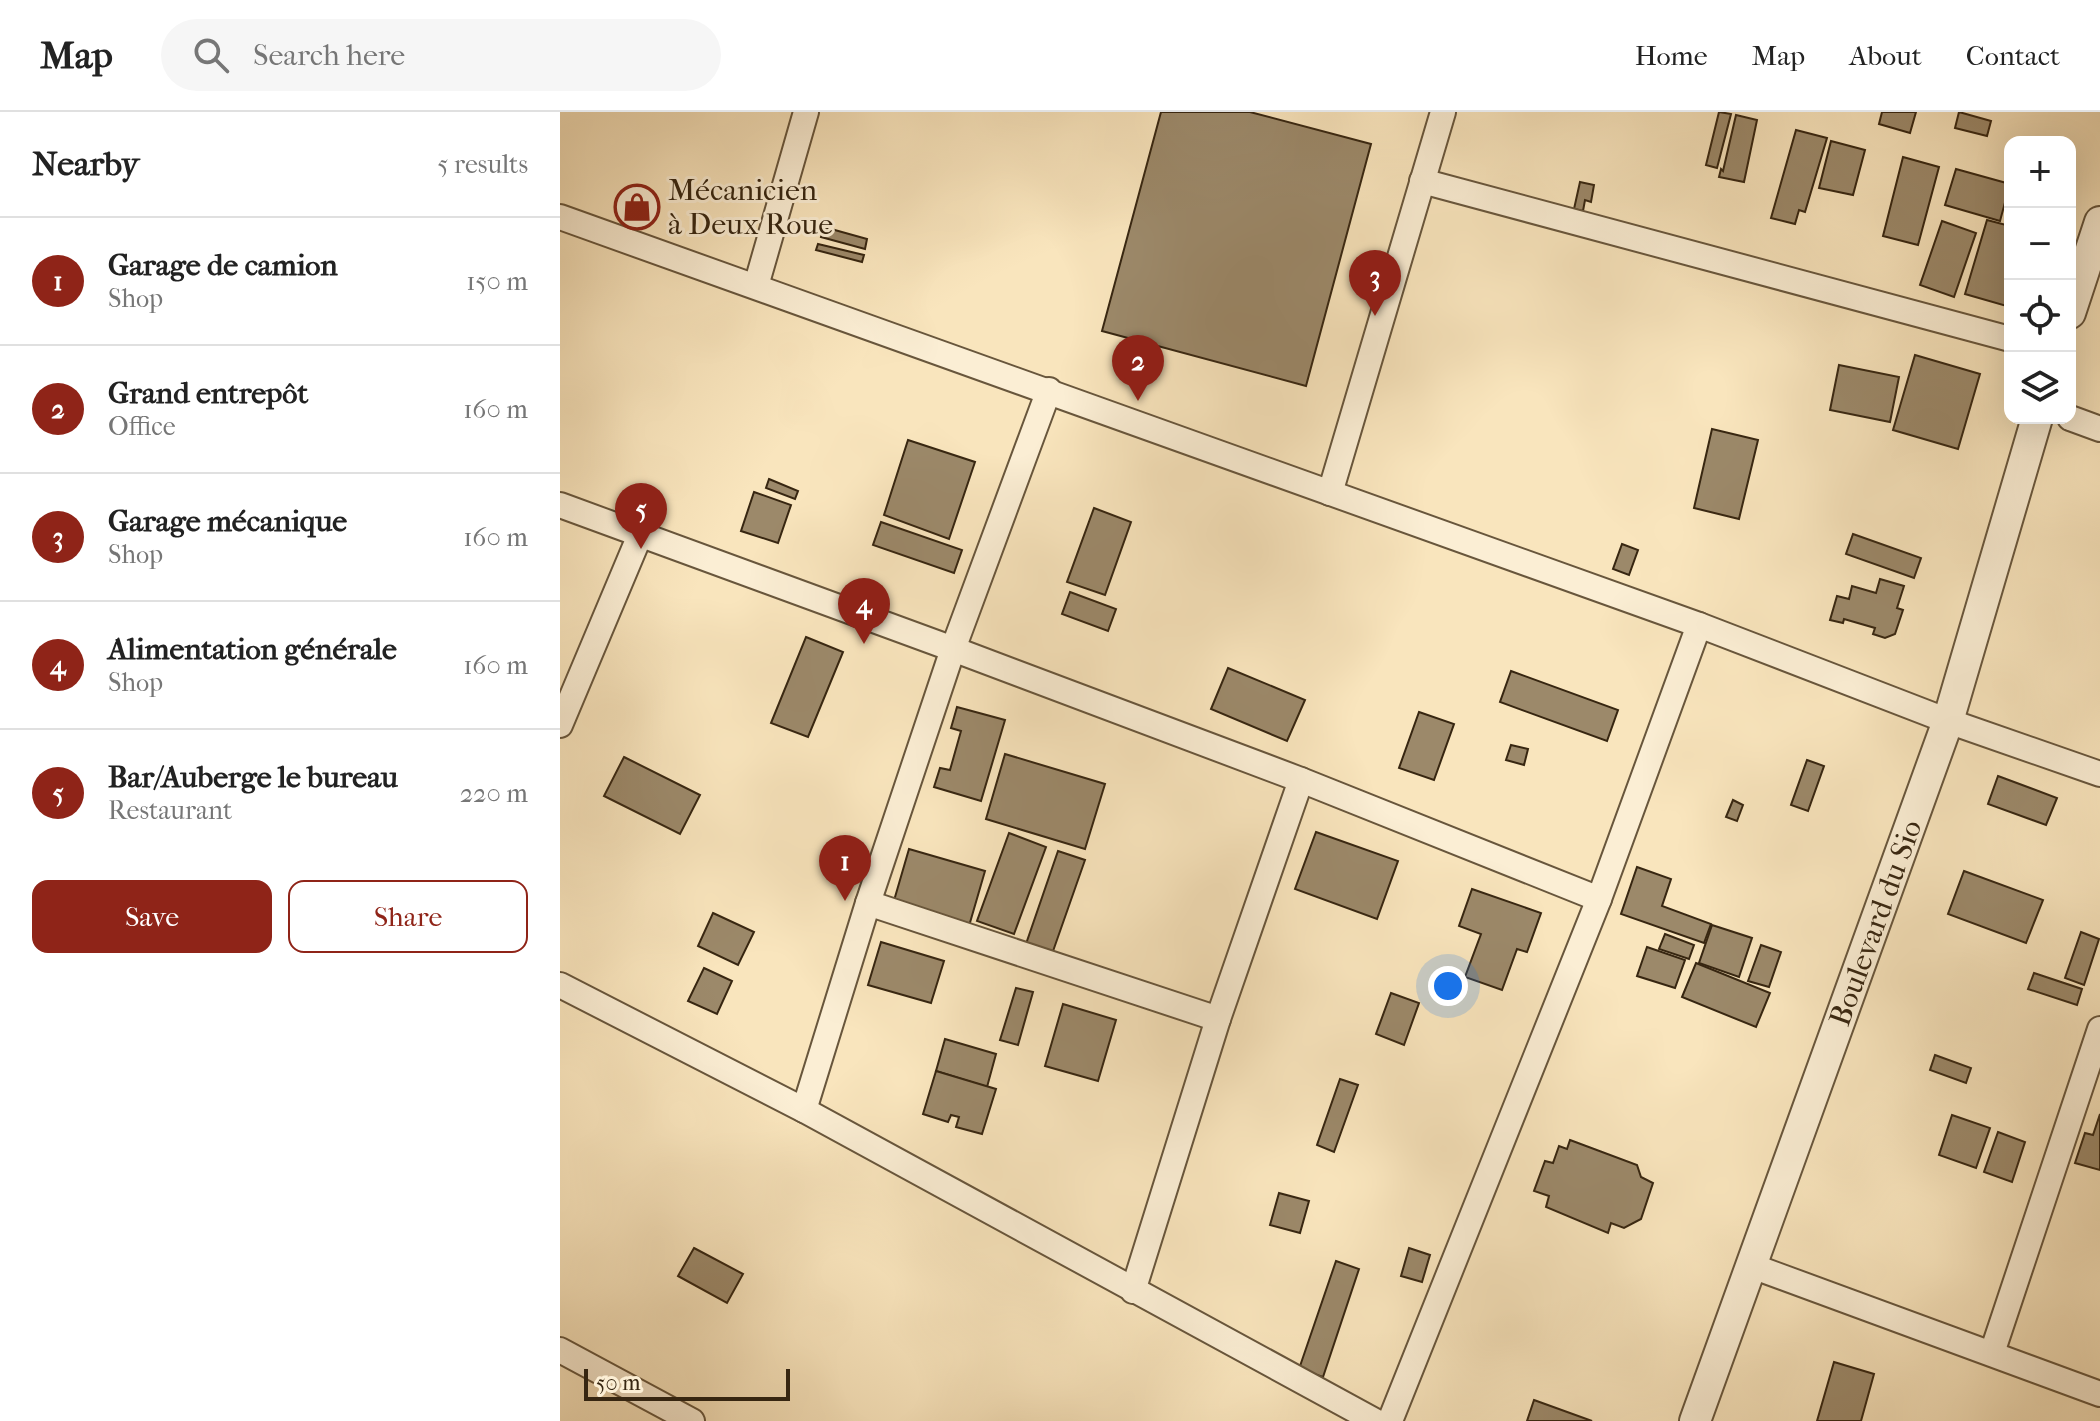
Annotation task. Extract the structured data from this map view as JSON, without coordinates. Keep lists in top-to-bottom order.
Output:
{
  "streets": {
    "street": ["Boulevard du Sio"]
  },
  "places": {
    "shop": ["Mécanicien à Deux Roue"]
  },
  "scale_bar": "50 m",
  "page": {
    "header": "Map",
    "search": "Search here",
    "nav": [
      "Home",
      "Map",
      "About",
      "Contact"
    ],
    "heading": ["Nearby", "5 results"],
    "map_buttons": ["+", "−"],
    "list": [
      {
        "mark": "1",
        "name": "Garage de camion",
        "note": "Shop",
        "value": "150 m"
      },
      {
        "mark": "2",
        "name": "Grand entrepôt",
        "note": "Office",
        "value": "160 m"
      },
      {
        "mark": "3",
        "name": "Garage mécanique",
        "note": "Shop",
        "value": "160 m"
      },
      {
        "mark": "4",
        "name": "Alimentation générale",
        "note": "Shop",
        "value": "160 m"
      },
      {
        "mark": "5",
        "name": "Bar/Auberge le bureau",
        "note": "Restaurant",
        "value": "220 m"
      }
    ],
    "pins": [
      "3",
      "2",
      "5",
      "4",
      "1"
    ],
    "buttons": ["Save", "Share"],
    "scale": "50 m"
  }
}
